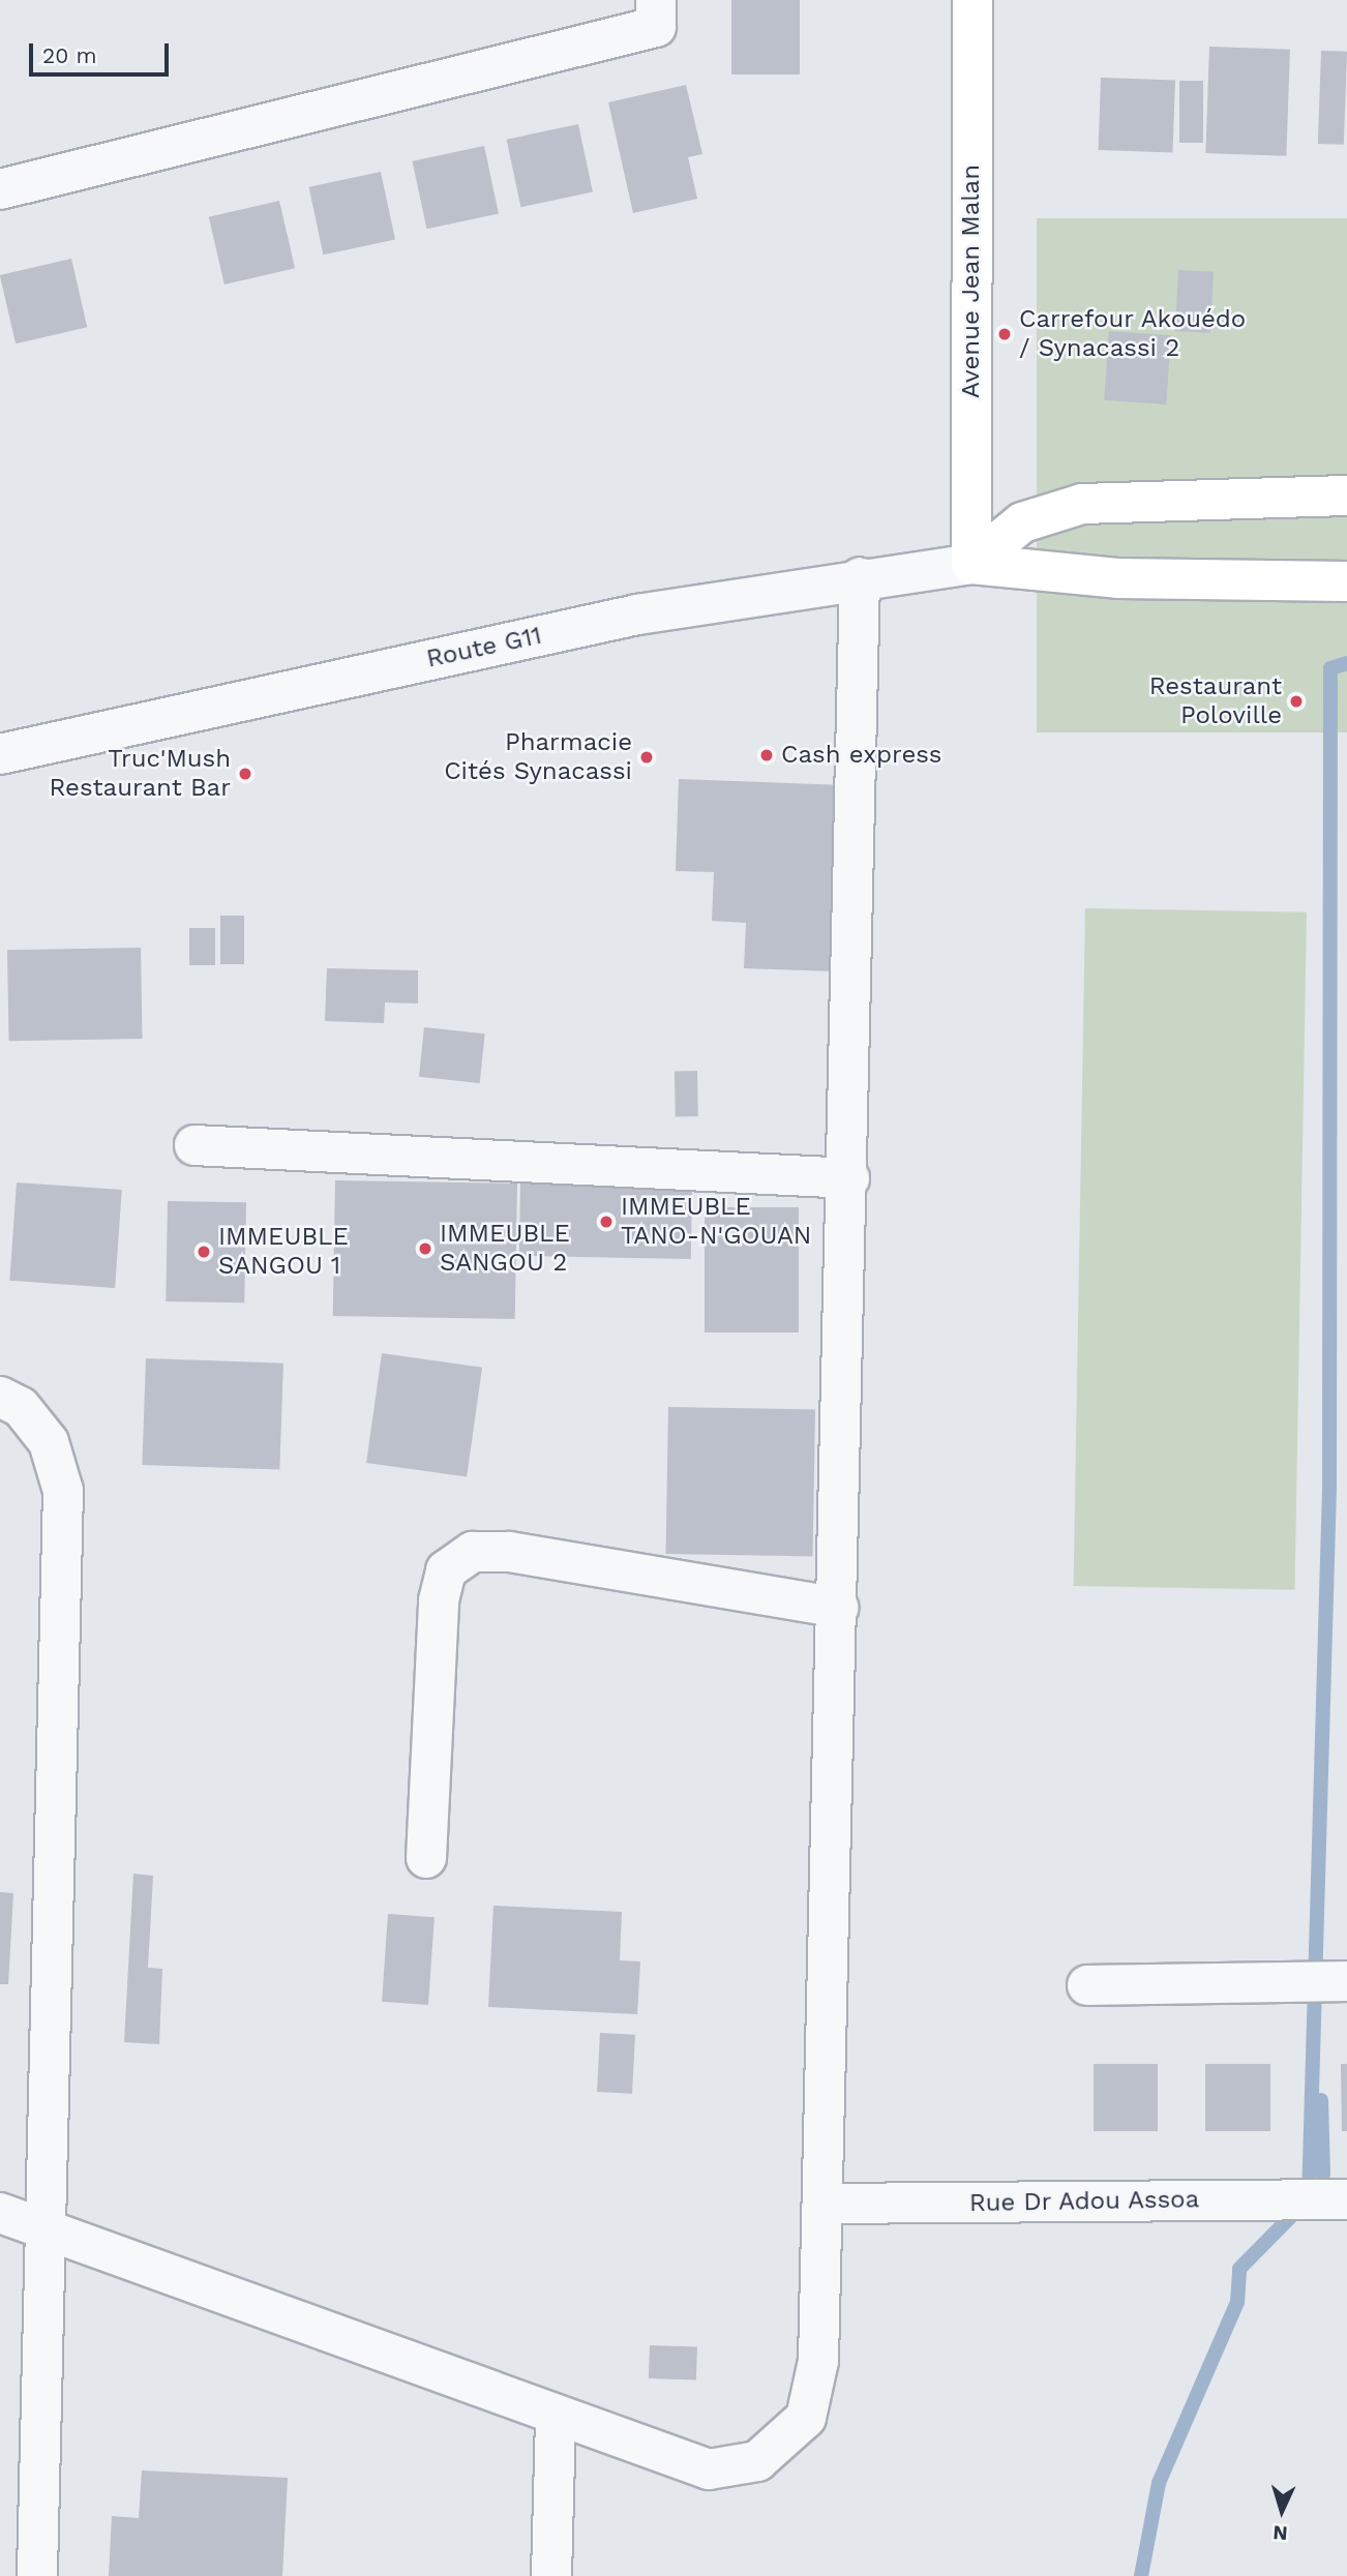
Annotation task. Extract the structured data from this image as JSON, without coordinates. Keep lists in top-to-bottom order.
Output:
{
  "streets": {
    "main road": ["Avenue Jean Malan"],
    "street": ["Route G11", "Rue Dr Adou Assoa"]
  },
  "crossings": [
    ["Avenue Jean Malan", "Route G11"]
  ],
  "places": [
    "Carrefour Akouédo / Synacassi 2",
    "Restaurant Poloville",
    "Cash express",
    "Pharmacie Cités Synacassi",
    "Truc'Mush Restaurant Bar",
    "IMMEUBLE TANO-N'GOUAN",
    "IMMEUBLE SANGOU 2",
    "IMMEUBLE SANGOU 1"
  ],
  "scale_bar": "20 m",
  "north": "bottom"
}
